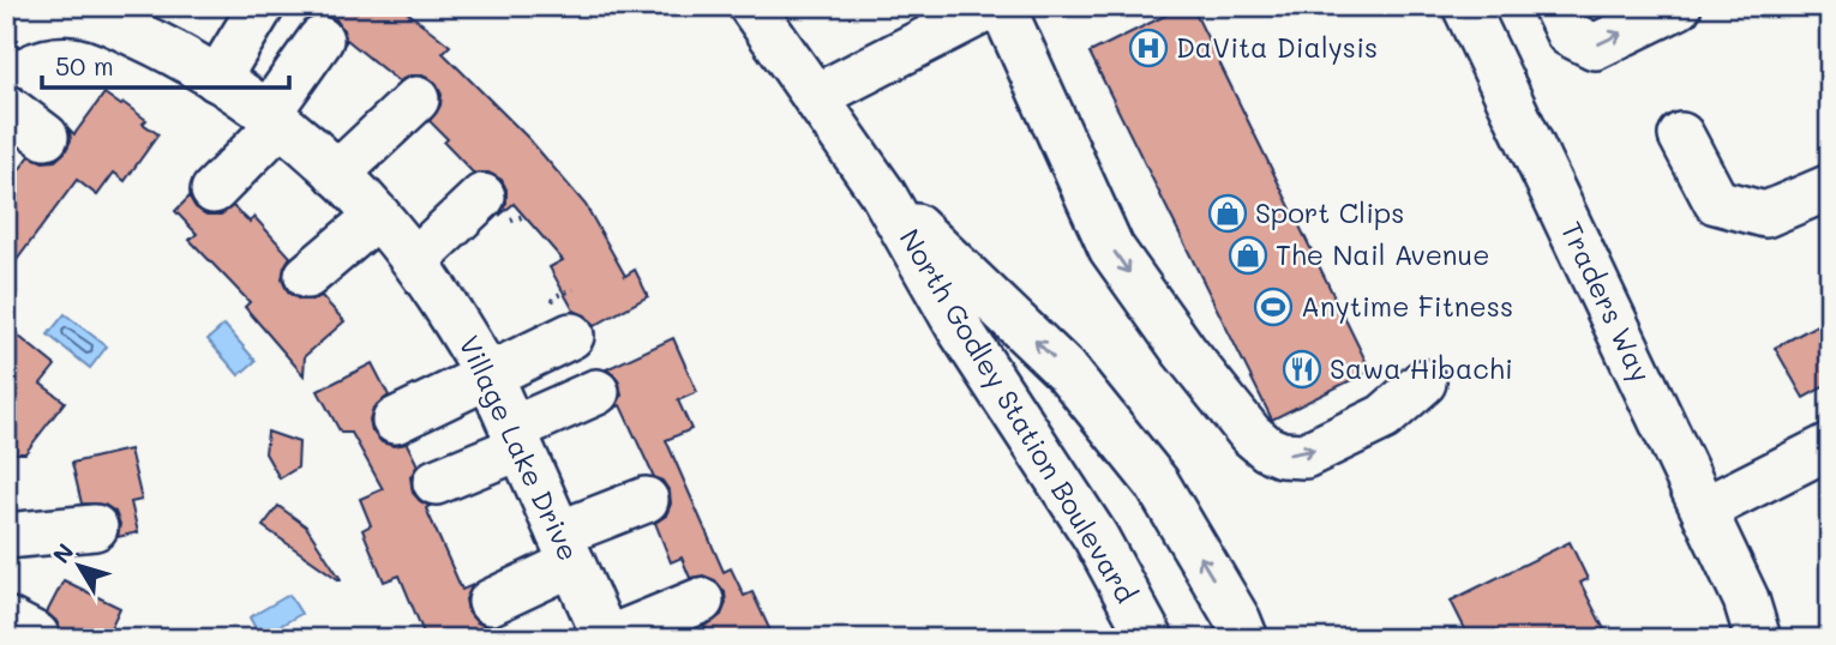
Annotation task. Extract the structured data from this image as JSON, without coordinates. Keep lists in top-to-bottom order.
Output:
{
  "streets": {
    "street": ["Traders Way", "North Godley Station Boulevard", "Village Lake Drive"]
  },
  "places": {
    "hospital": ["DaVita Dialysis"],
    "shop": ["Sport Clips", "The Nail Avenue"],
    "sports": ["Anytime Fitness"],
    "restaurant": ["Sawa Hibachi"]
  },
  "scale_bar": "50 m",
  "north": "top left"
}
